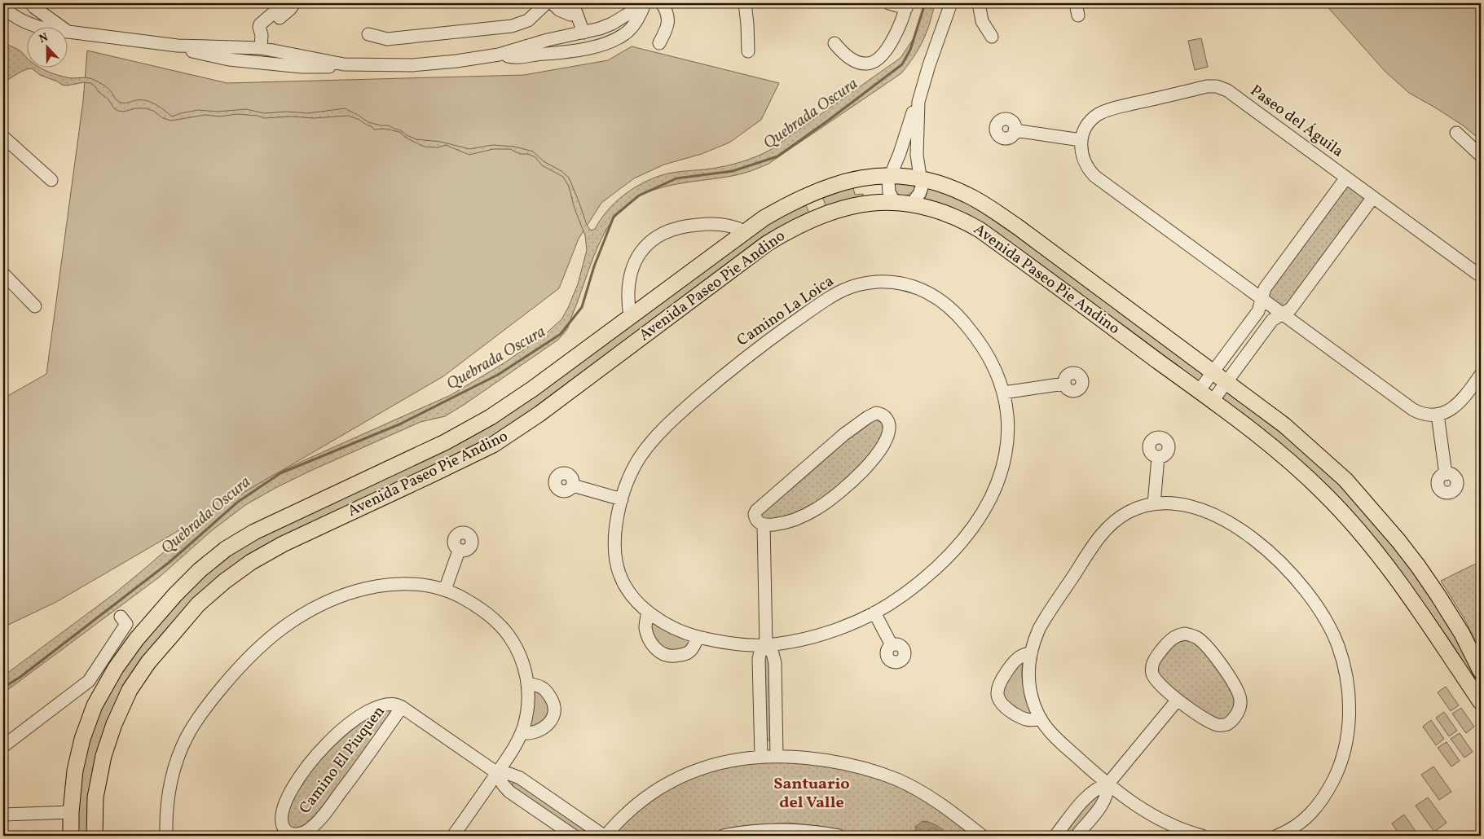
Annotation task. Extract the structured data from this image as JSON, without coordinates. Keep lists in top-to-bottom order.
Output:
{
  "streets": {
    "main road": ["Avenida Paseo Pie Andino"],
    "street": ["Paseo del Águila", "Camino La Loica", "Camino El Piuquen"]
  },
  "districts": ["Santuario del Valle"],
  "water": ["Quebrada Oscura"],
  "north": "top"
}
